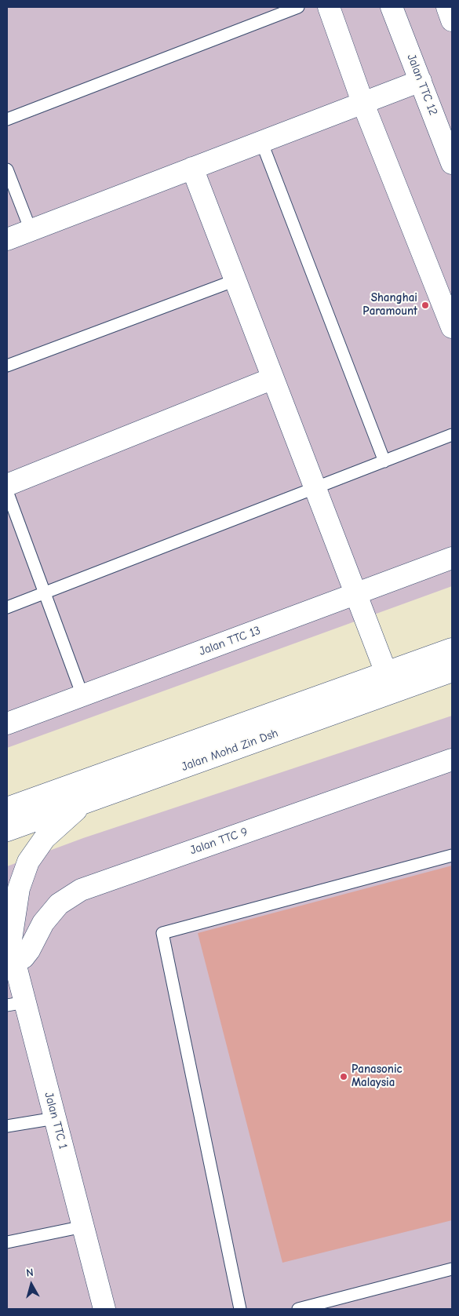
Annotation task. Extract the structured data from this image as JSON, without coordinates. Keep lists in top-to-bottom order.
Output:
{
  "streets": {
    "street": [
      "Jalan TTC 12",
      "Jalan TTC 13",
      "Jalan Mohd Zin Dsh",
      "Jalan TTC 9",
      "Jalan TTC 1"
    ]
  },
  "crossings": [
    ["Jalan TTC 9", "Jalan TTC 1"]
  ],
  "places": ["Shanghai Paramount", "Panasonic Malaysia"],
  "north": "top"
}
